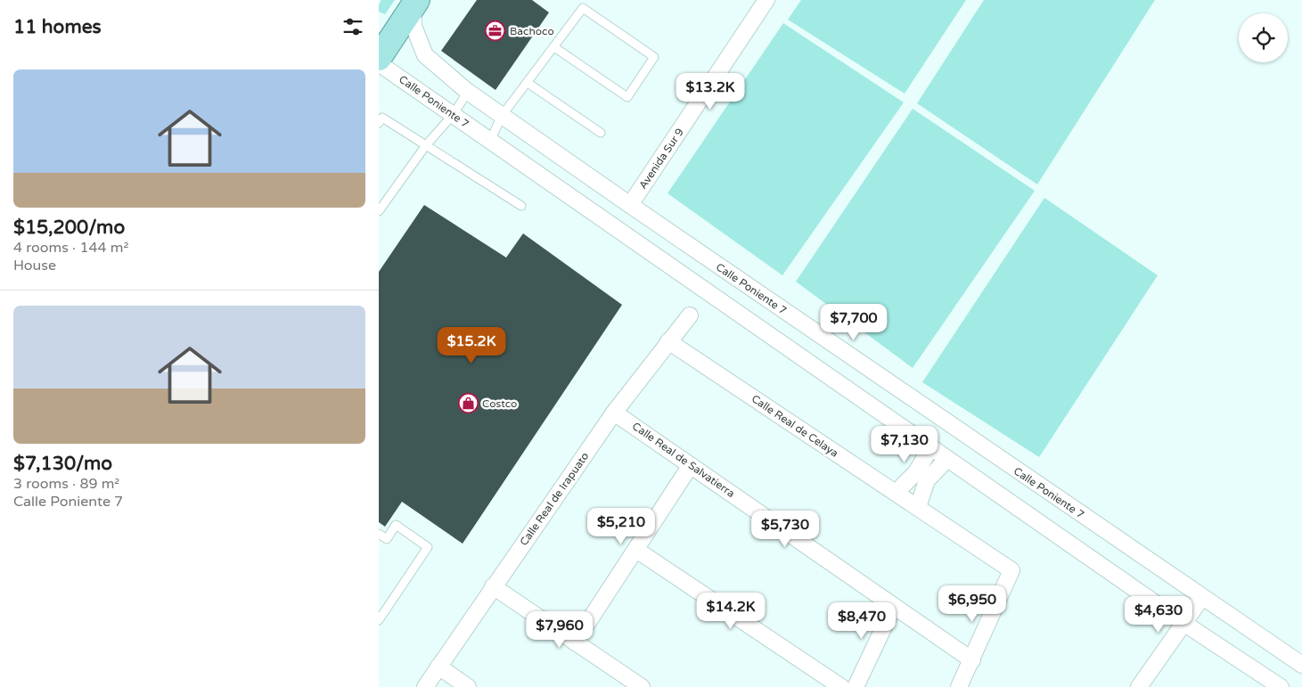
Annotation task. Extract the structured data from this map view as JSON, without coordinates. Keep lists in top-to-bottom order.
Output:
{
  "streets": {
    "street": [
      "Calle Poniente 7",
      "Avenida Sur 9",
      "Calle Real de Celaya",
      "Calle Real de Salvatierra",
      "Calle Real de Irapuato"
    ]
  },
  "crossings": [
    ["Calle Poniente 7", "Avenida Sur 9"],
    ["Calle Real de Celaya", "Calle Real de Salvatierra"],
    ["Calle Real de Celaya", "Calle Real de Irapuato"],
    ["Calle Real de Salvatierra", "Calle Real de Irapuato"]
  ],
  "places": {
    "office": ["Bachoco"],
    "shop": ["Costco"]
  },
  "page": {
    "heading": "11 homes",
    "list": [
      {
        "name": "$15,200/mo",
        "note": "4 rooms · 144 m² · House"
      },
      {
        "name": "$7,130/mo",
        "note": "3 rooms · 89 m² · Calle Poniente 7"
      }
    ],
    "price": [
      "$13.2K",
      "$7,700",
      "$15.2K",
      "$7,130",
      "$5,210",
      "$5,730",
      "$6,950",
      "$14.2K",
      "$4,630",
      "$8,470",
      "$7,960"
    ]
  }
}
